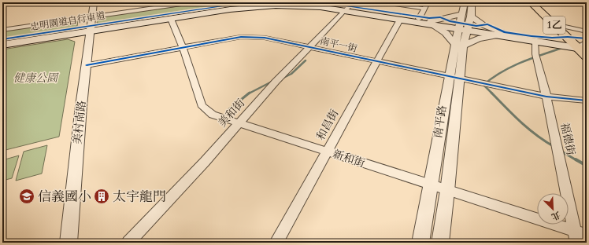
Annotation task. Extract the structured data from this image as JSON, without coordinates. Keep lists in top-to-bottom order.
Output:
{
  "streets": {
    "main road": ["1乙"],
    "street": [
      "南平一街",
      "美和街",
      "南平路",
      "美村南路",
      "和昌街",
      "福德街",
      "新和街"
    ],
    "cycle path": ["忠明園道自行車道"]
  },
  "crossings": [
    ["南平一街", "美和街"],
    ["南平一街", "南平路"],
    ["南平一街", "美村南路"],
    ["南平一街", "和昌街"],
    ["南平一街", "福德街"],
    ["南平一街", "新和街"],
    ["美和街", "新和街"],
    ["南平路", "新和街"],
    ["和昌街", "新和街"],
    ["福德街", "新和街"]
  ],
  "parks": ["健康公園"],
  "places": {
    "school or university": ["信義國小"],
    "building": ["太宇龍門"]
  },
  "north": "bottom right"
}
